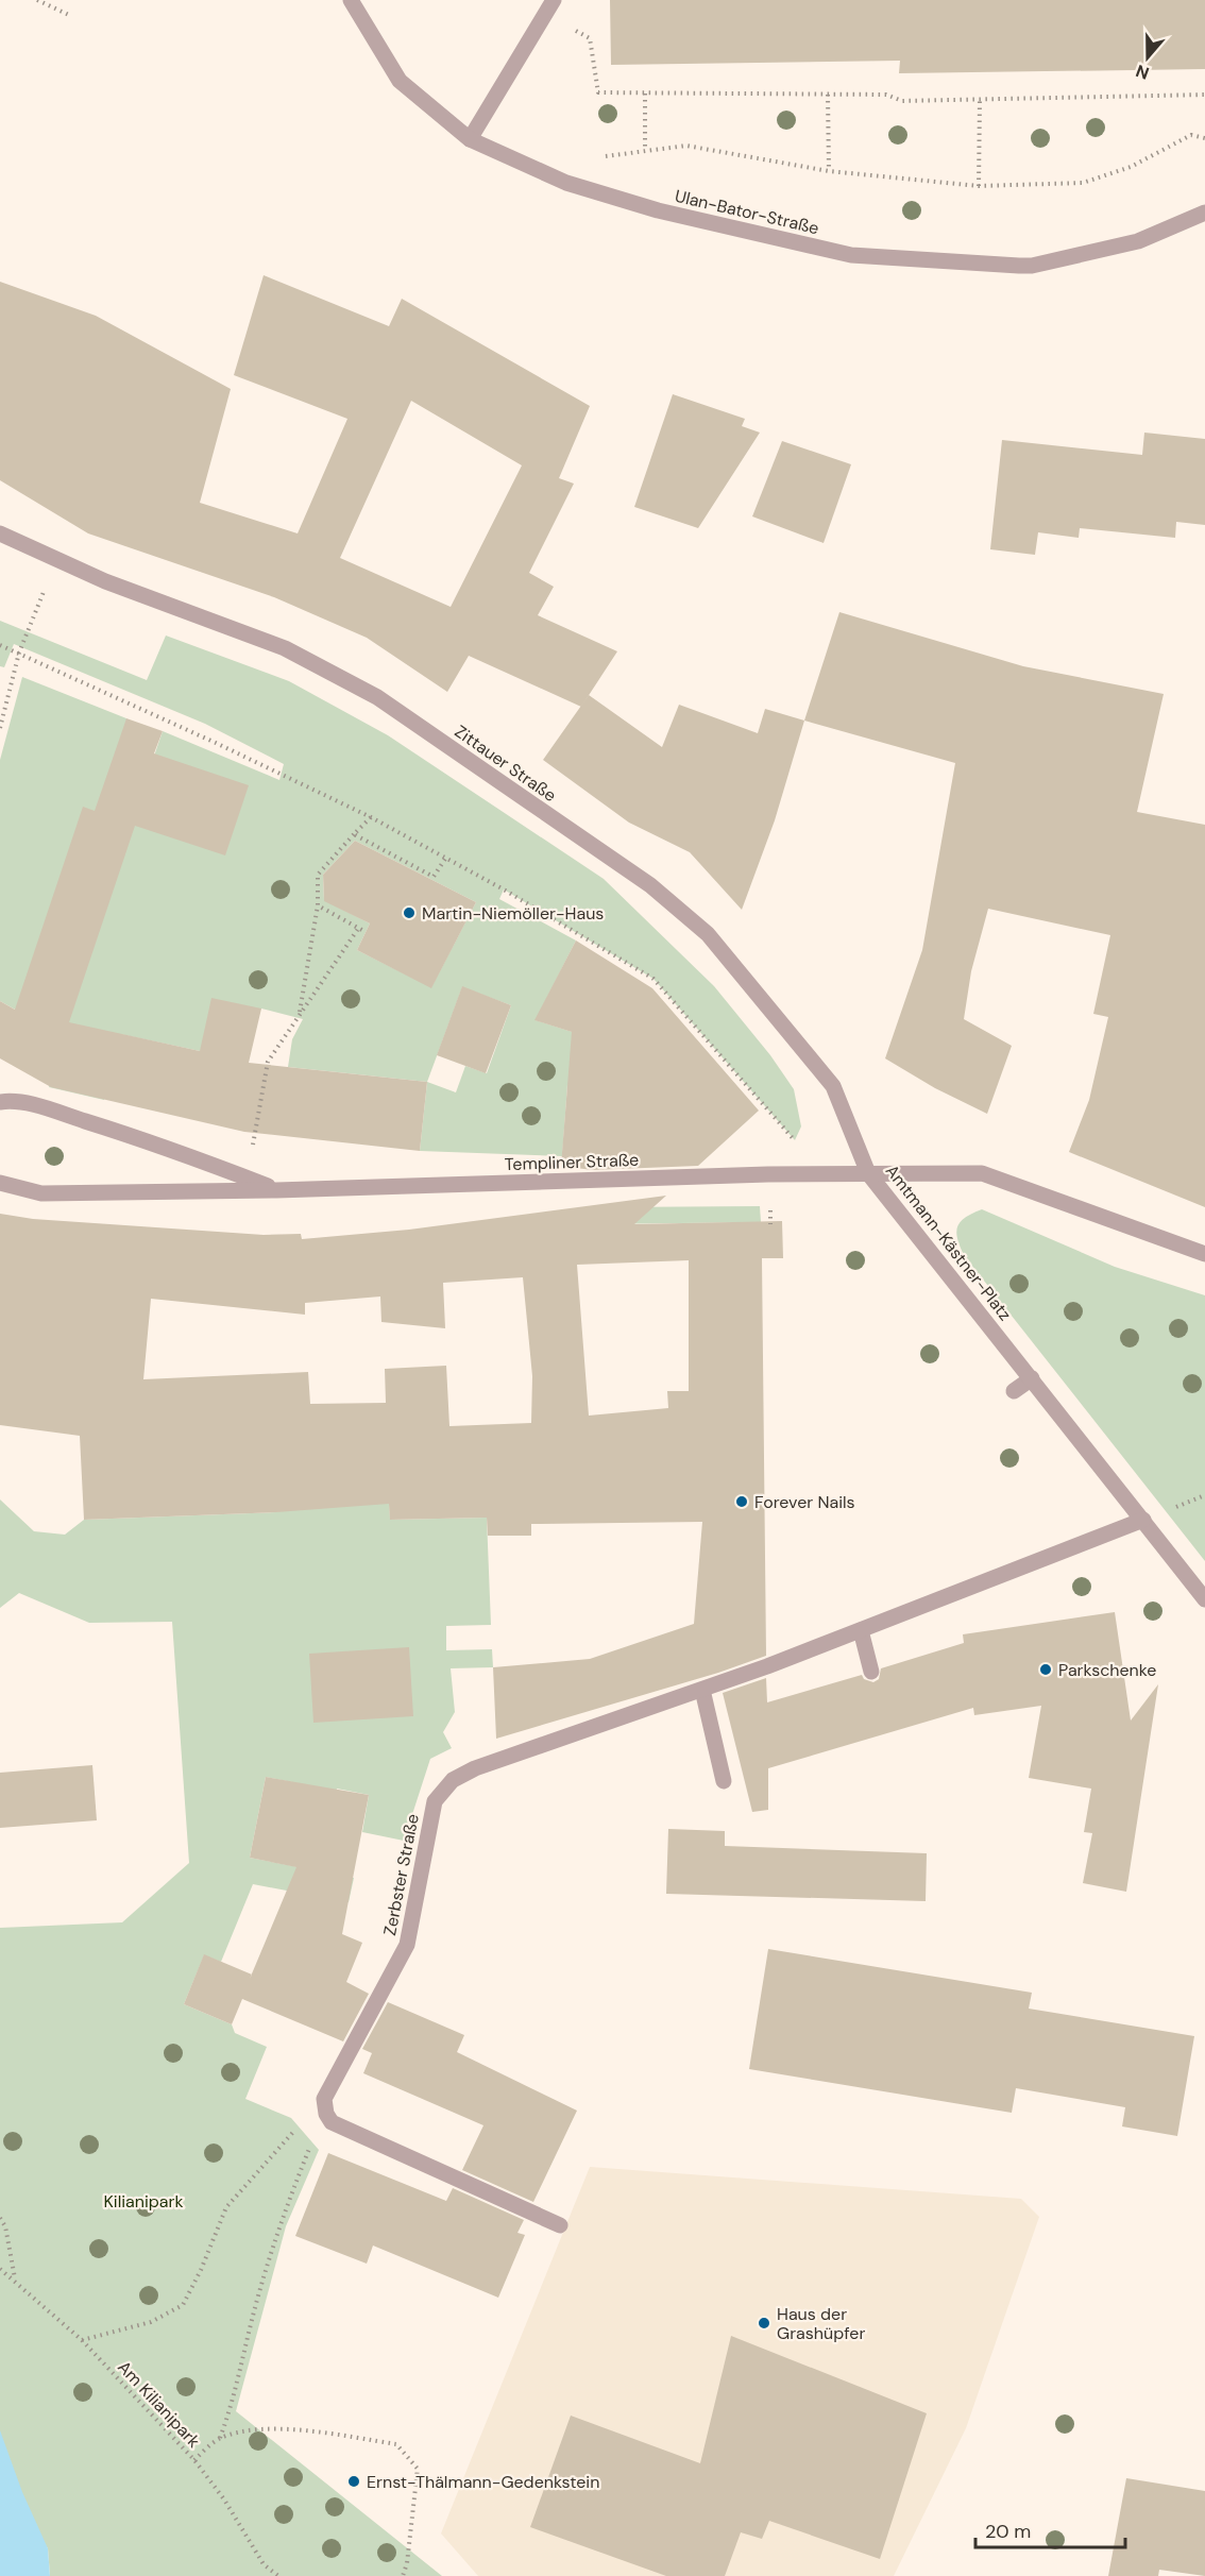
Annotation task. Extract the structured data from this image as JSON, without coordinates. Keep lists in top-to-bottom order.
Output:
{
  "streets": {
    "street": [
      "Ulan-Bator-Straße",
      "Zittauer Straße",
      "Templiner Straße",
      "Amtmann-Kästner-Platz",
      "Zerbster Straße"
    ],
    "path": ["Am Kilianipark"]
  },
  "crossings": [
    ["Zittauer Straße", "Templiner Straße"],
    ["Zittauer Straße", "Amtmann-Kästner-Platz"],
    ["Templiner Straße", "Amtmann-Kästner-Platz"]
  ],
  "parks": ["Kilianipark"],
  "places": [
    "Martin-Niemöller-Haus",
    "Forever Nails",
    "Parkschenke",
    "Haus der Grashüpfer",
    "Ernst-Thälmann-Gedenkstein"
  ],
  "scale_bar": "20 m",
  "north": "bottom"
}
